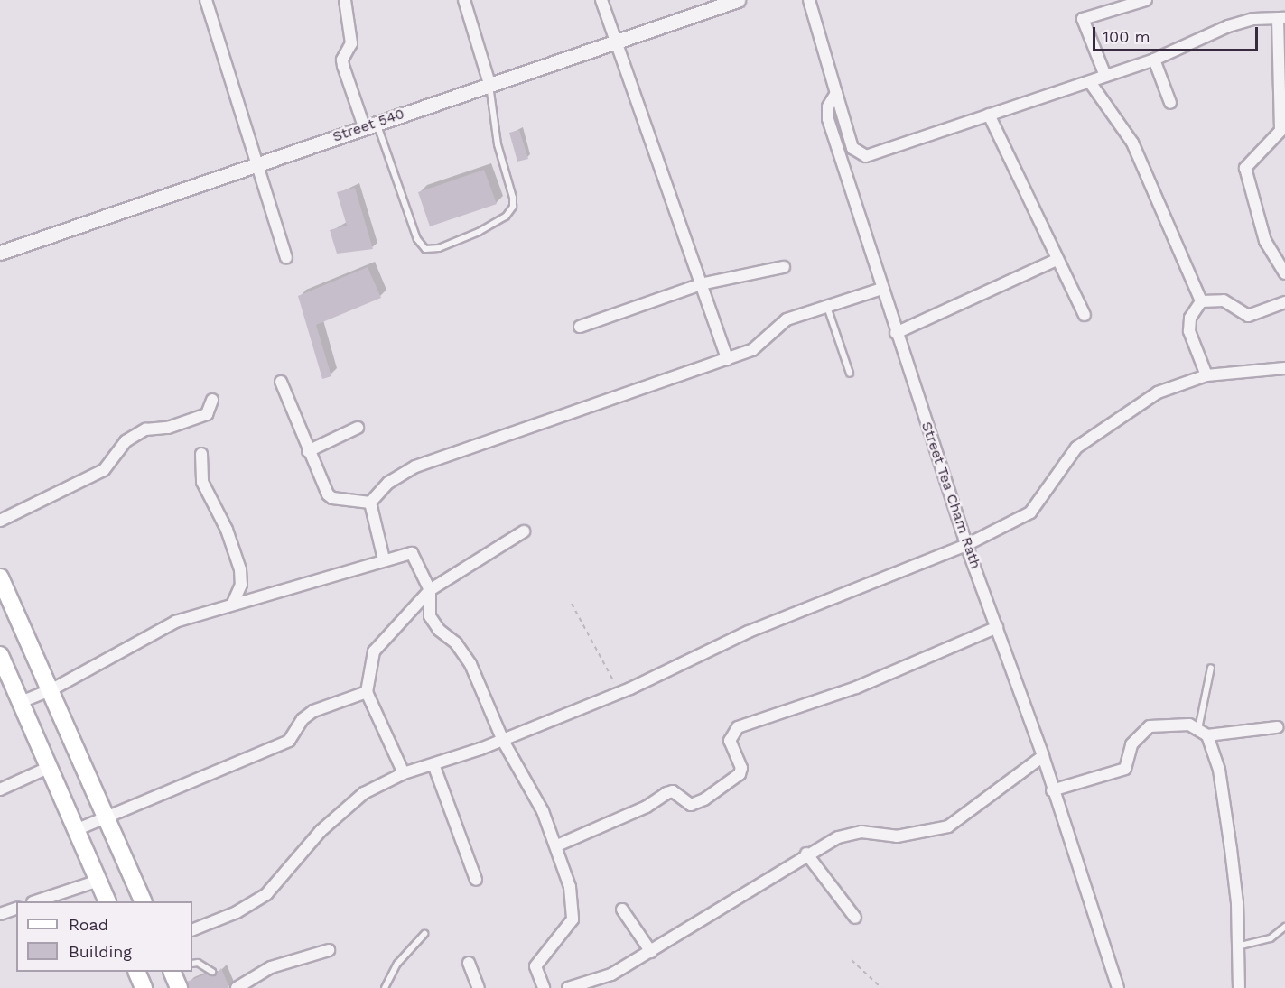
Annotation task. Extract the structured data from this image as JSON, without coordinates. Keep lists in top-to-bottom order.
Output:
{
  "streets": {
    "street": ["Street 540", "Street Tea Cham Rath"]
  },
  "legend": ["Road", "Building"],
  "scale_bar": "100 m"
}
